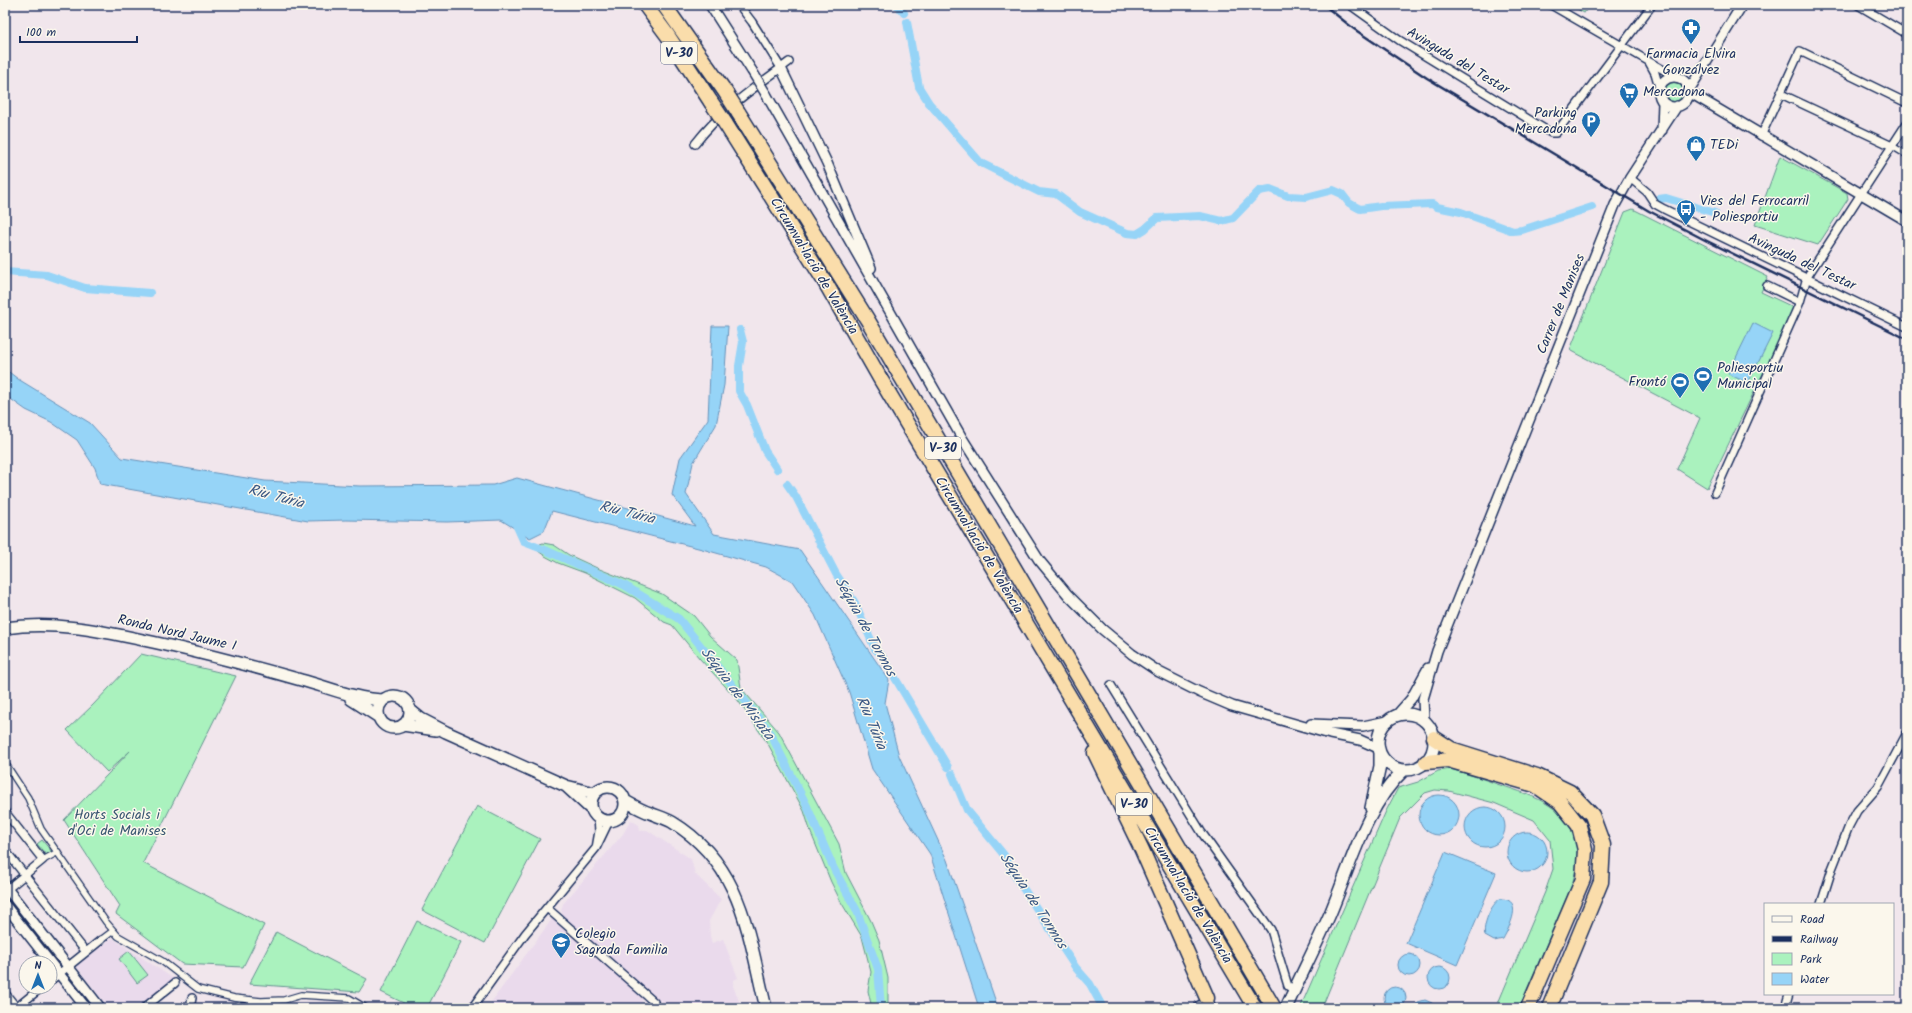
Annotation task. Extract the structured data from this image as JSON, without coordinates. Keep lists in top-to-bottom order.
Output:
{
  "streets": {
    "highway": ["V-30", "Circumval·lació de València"],
    "main road": ["Ronda Nord Jaume I"],
    "street": ["Avinguda del Testar", "Carrer de Manises"]
  },
  "crossings": [
    ["Avinguda del Testar", "Carrer de Manises"]
  ],
  "water": ["Riu Túria", "Séquia de Tormos", "Séquia de Mislata"],
  "parks": ["Horts Socials i d'Oci de Manises"],
  "places": {
    "pharmacy": ["Farmacia Elvira Gonzálvez"],
    "supermarket": ["Mercadona"],
    "parking": ["Parking Mercadona"],
    "shop": ["TEDi"],
    "bus stop": ["Vies del Ferrocarril - Poliesportiu"],
    "sports": ["Poliesportiu Municipal", "Frontó"],
    "school or university": ["Colegio Sagrada Familia"]
  },
  "legend": [
    "Road",
    "Railway",
    "Park",
    "Water"
  ],
  "scale_bar": "100 m",
  "north": "top"
}
